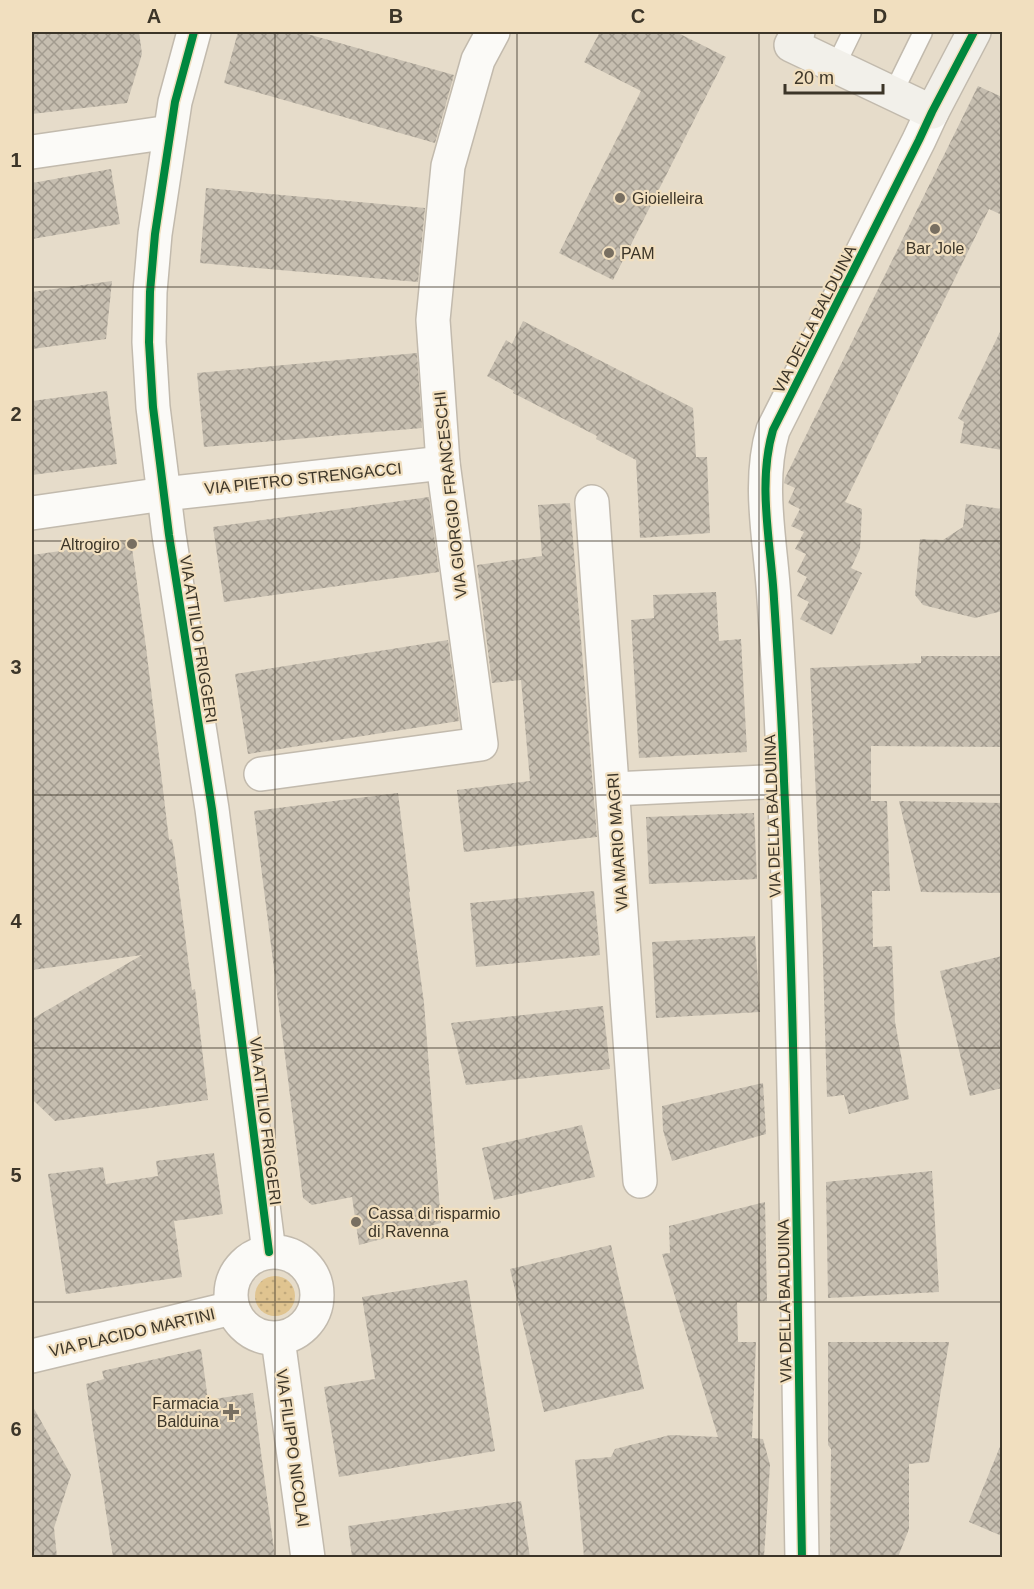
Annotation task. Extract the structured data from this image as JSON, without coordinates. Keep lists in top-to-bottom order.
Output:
{
  "streets": {
    "street": [
      "VIA DELLA BALDUINA",
      "VIA PIETRO STRENGACCI",
      "VIA GIORGIO FRANCESCHI",
      "VIA ATTILIO FRIGGERI",
      "VIA MARIO MAGRI",
      "VIA PLACIDO MARTINI",
      "VIA FILIPPO NICOLAI"
    ]
  },
  "crossings": [
    ["VIA PIETRO STRENGACCI", "VIA GIORGIO FRANCESCHI"],
    ["VIA PIETRO STRENGACCI", "VIA ATTILIO FRIGGERI"],
    ["VIA ATTILIO FRIGGERI", "VIA PLACIDO MARTINI"],
    ["VIA ATTILIO FRIGGERI", "VIA FILIPPO NICOLAI"],
    ["VIA PLACIDO MARTINI", "VIA FILIPPO NICOLAI"]
  ],
  "places": {
    "other": [
      "Gioielleira",
      "Bar Jole",
      "PAM",
      "Altrogiro",
      "Cassa di risparmio di Ravenna"
    ],
    "health": ["Farmacia Balduina"]
  },
  "scale_bar": "20 m",
  "grid": {
    "columns": [
      "A",
      "B",
      "C",
      "D"
    ],
    "rows": [
      "1",
      "2",
      "3",
      "4",
      "5",
      "6"
    ]
  }
}
